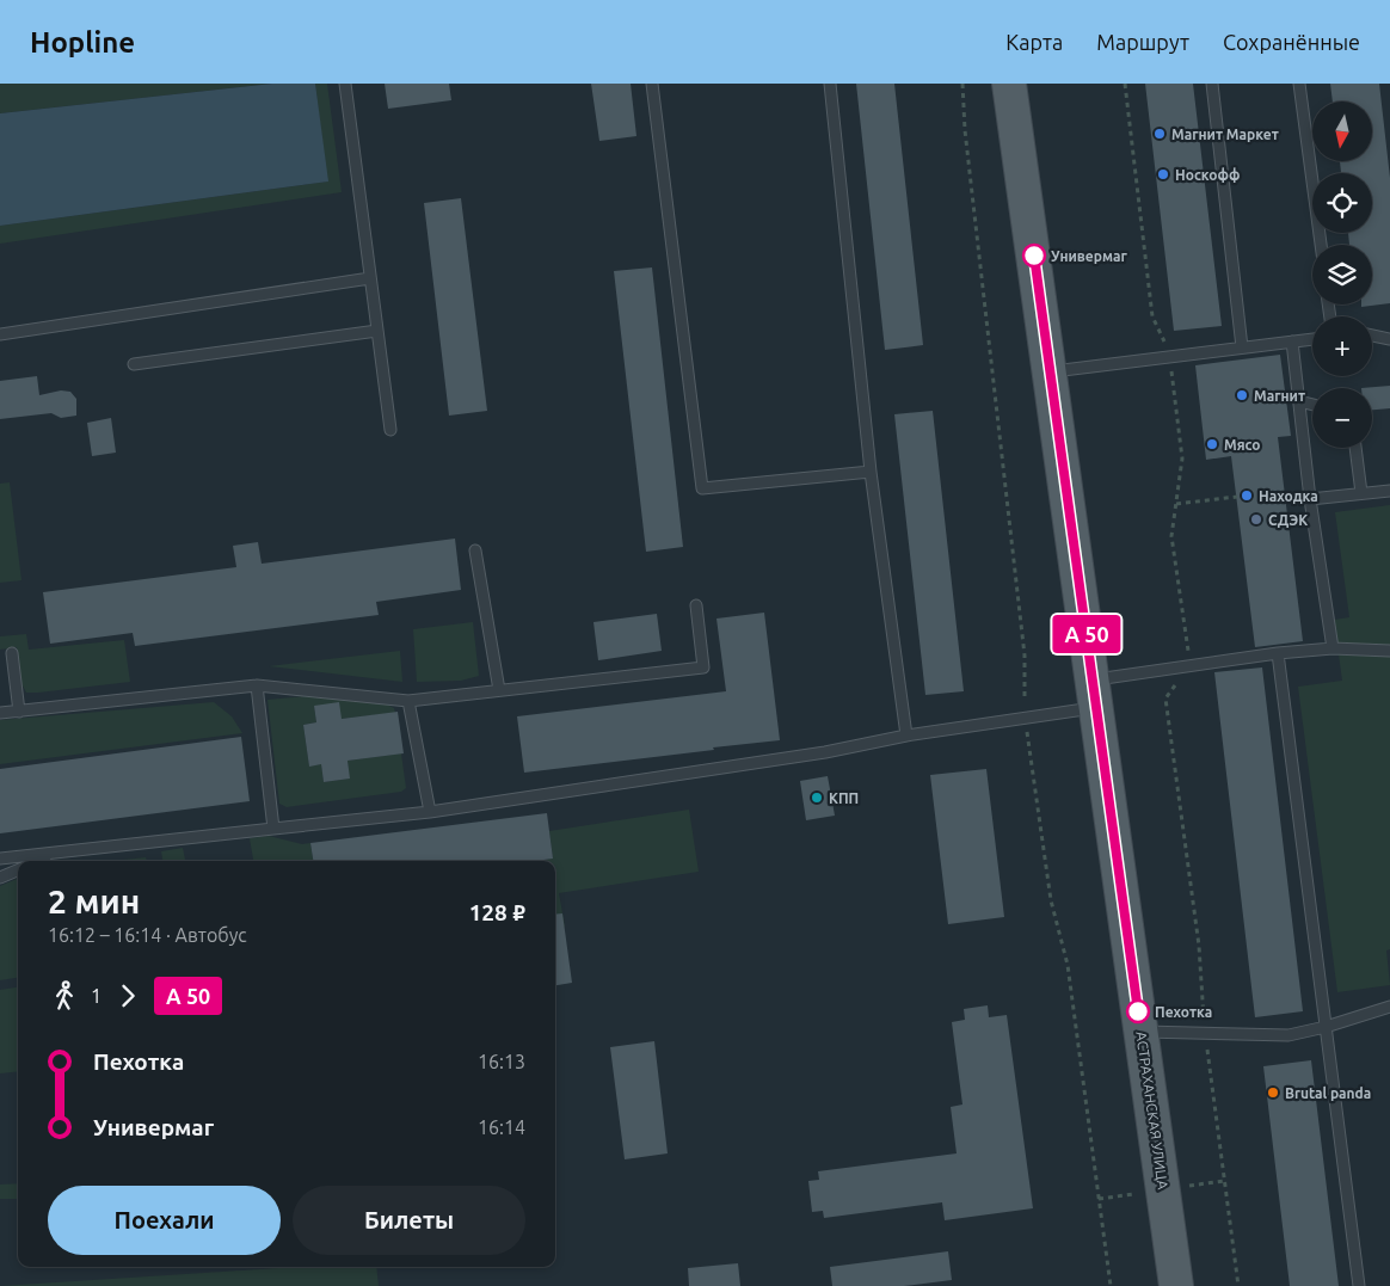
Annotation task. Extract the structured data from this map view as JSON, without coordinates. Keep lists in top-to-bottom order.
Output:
{
  "streets": {
    "main road": ["АСТРАХАНСКАЯ УЛИЦА"]
  },
  "places": [
    "Магнит Маркет",
    "Носкофф",
    "Универмаг",
    "Магнит",
    "Мясо",
    "Находка",
    "СДЭК",
    "КПП",
    "Пехотка",
    "Brutal panda"
  ],
  "north": "bottom",
  "page": {
    "header": "Hopline",
    "nav": ["Карта", "Маршрут", "Сохранённые"],
    "on_map": "А 50",
    "map_buttons": ["+", "−"],
    "heading": ["2 мин", "16:12 – 16:14 · Автобус", "128 ₽"],
    "legs": ["1", "А 50"],
    "list": [
      {
        "name": "Пехотка",
        "value": "16:13"
      },
      {
        "name": "Универмаг",
        "value": "16:14"
      }
    ],
    "buttons": ["Поехали", "Билеты"]
  }
}
